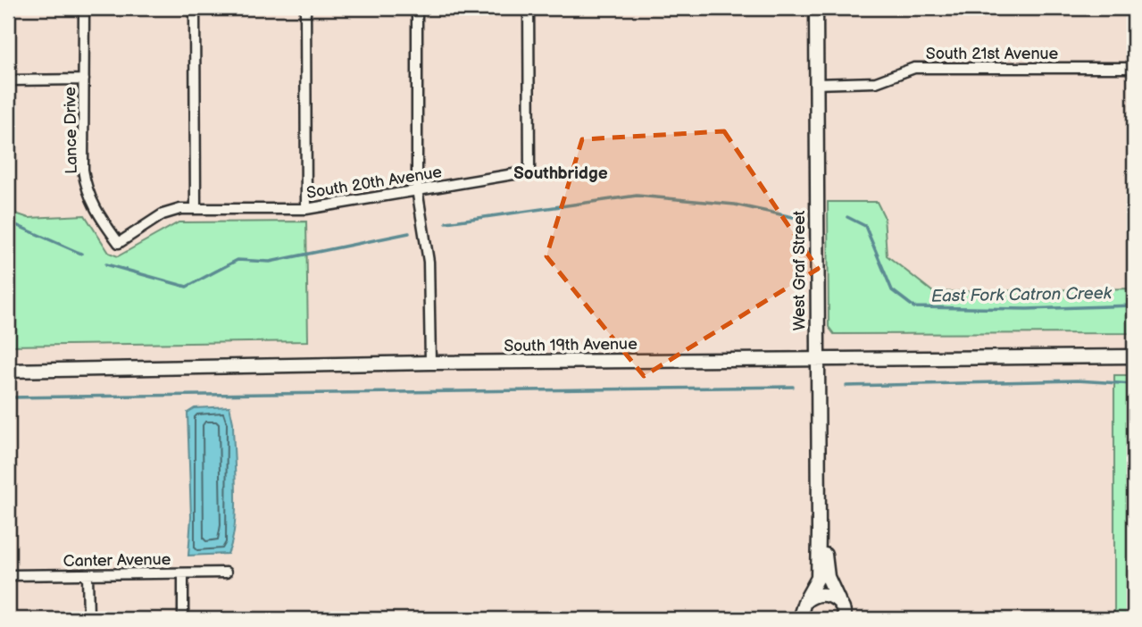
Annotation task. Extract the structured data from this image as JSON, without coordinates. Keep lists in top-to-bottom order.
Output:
{
  "streets": {
    "main road": ["West Graf Street", "South 19th Avenue"],
    "street": [
      "South 21st Avenue",
      "Lance Drive",
      "South 20th Avenue",
      "Canter Avenue"
    ]
  },
  "crossings": [
    ["South 21st Avenue", "West Graf Street"],
    ["Lance Drive", "South 20th Avenue"],
    ["West Graf Street", "South 19th Avenue"]
  ],
  "districts": ["Southbridge"],
  "water": ["East Fork Catron Creek"]
}
